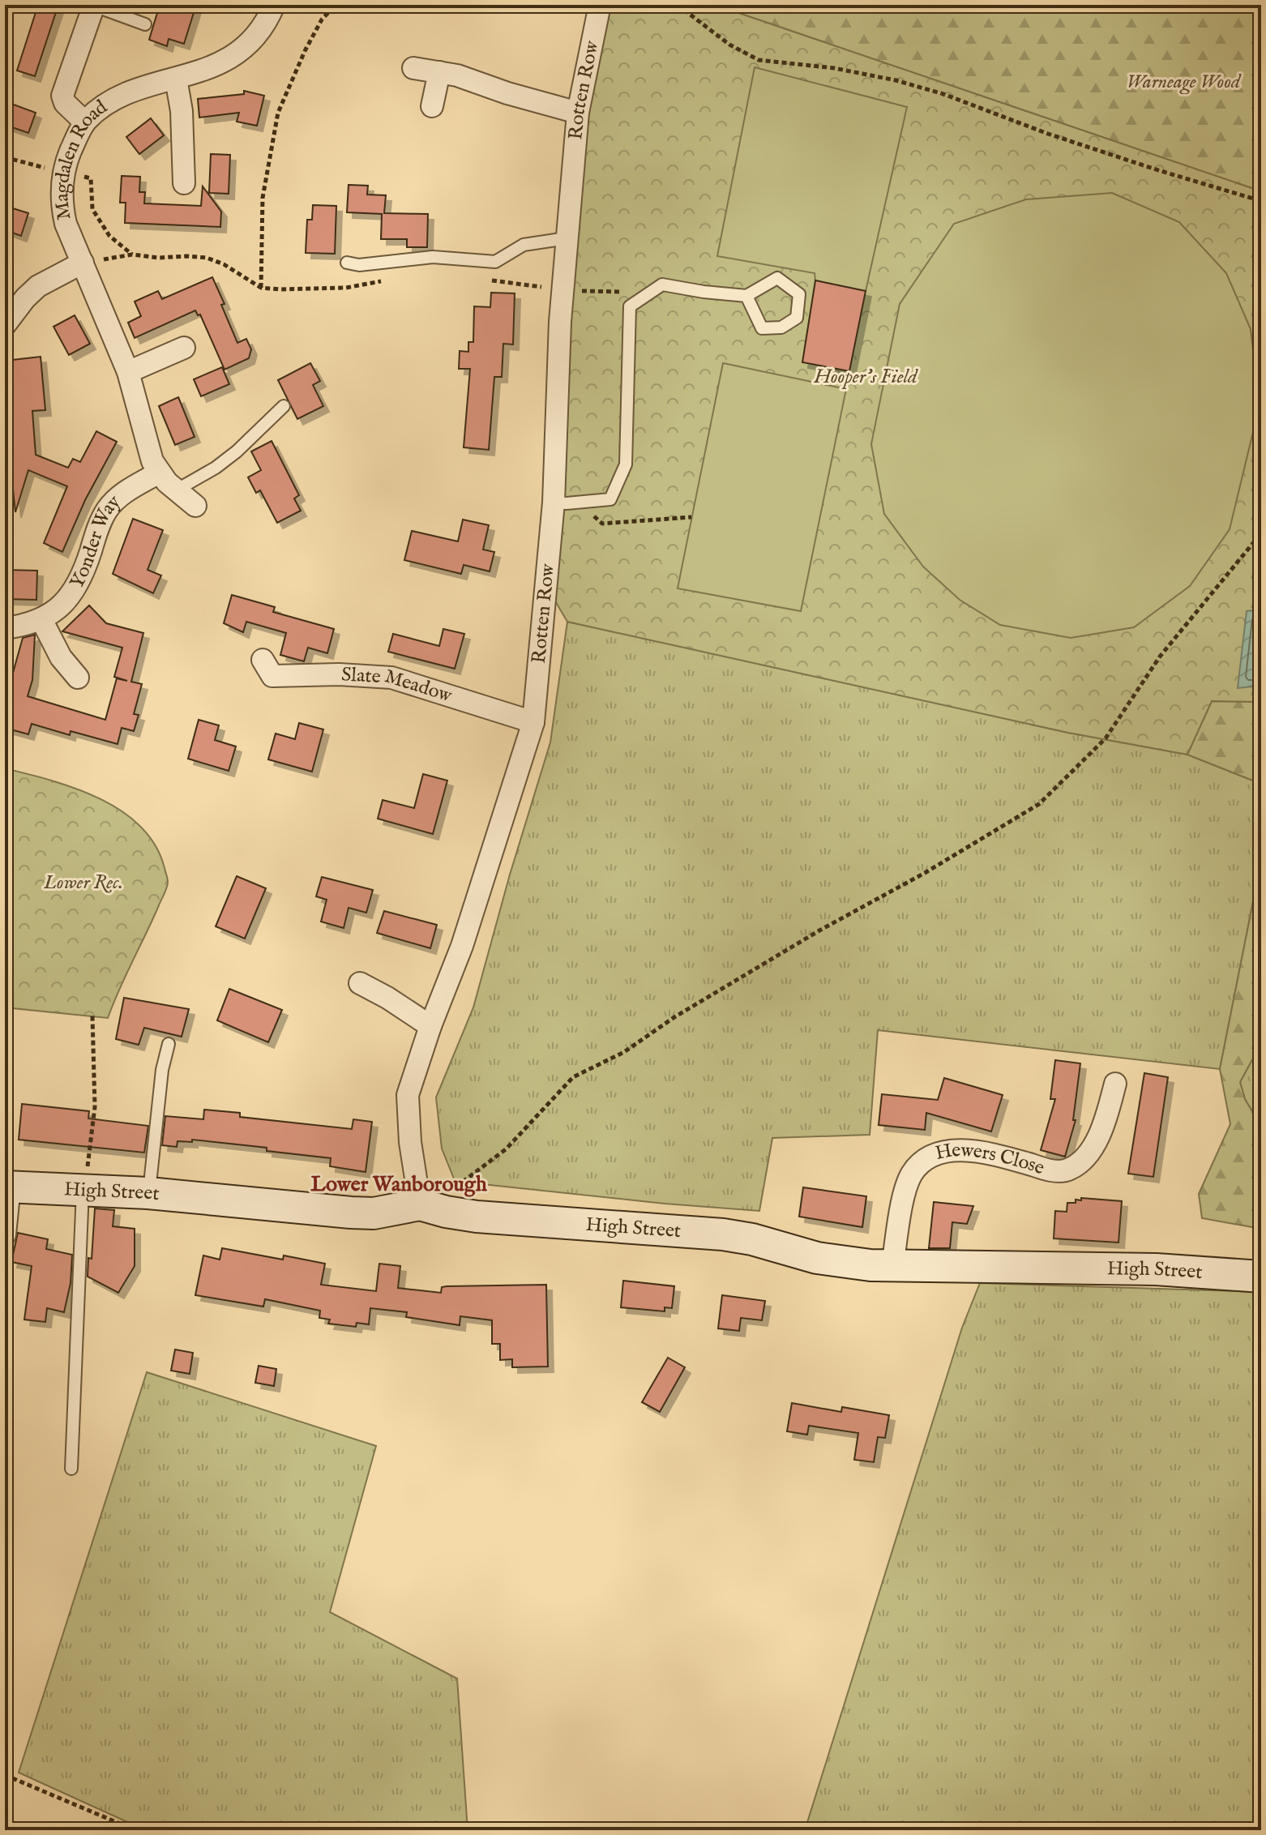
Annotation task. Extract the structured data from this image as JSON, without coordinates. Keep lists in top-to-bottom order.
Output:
{
  "streets": {
    "street": [
      "Rotten Row",
      "Magdalen Road",
      "Yonder Way",
      "Slate Meadow",
      "Hewers Close",
      "High Street"
    ]
  },
  "crossings": [
    ["Rotten Row", "Slate Meadow"],
    ["Rotten Row", "High Street"],
    ["Magdalen Road", "Yonder Way"],
    ["Hewers Close", "High Street"]
  ],
  "districts": ["Lower Wanborough"],
  "parks": ["Warneage Wood", "Hooper's Field", "Lower Rec."]
}
